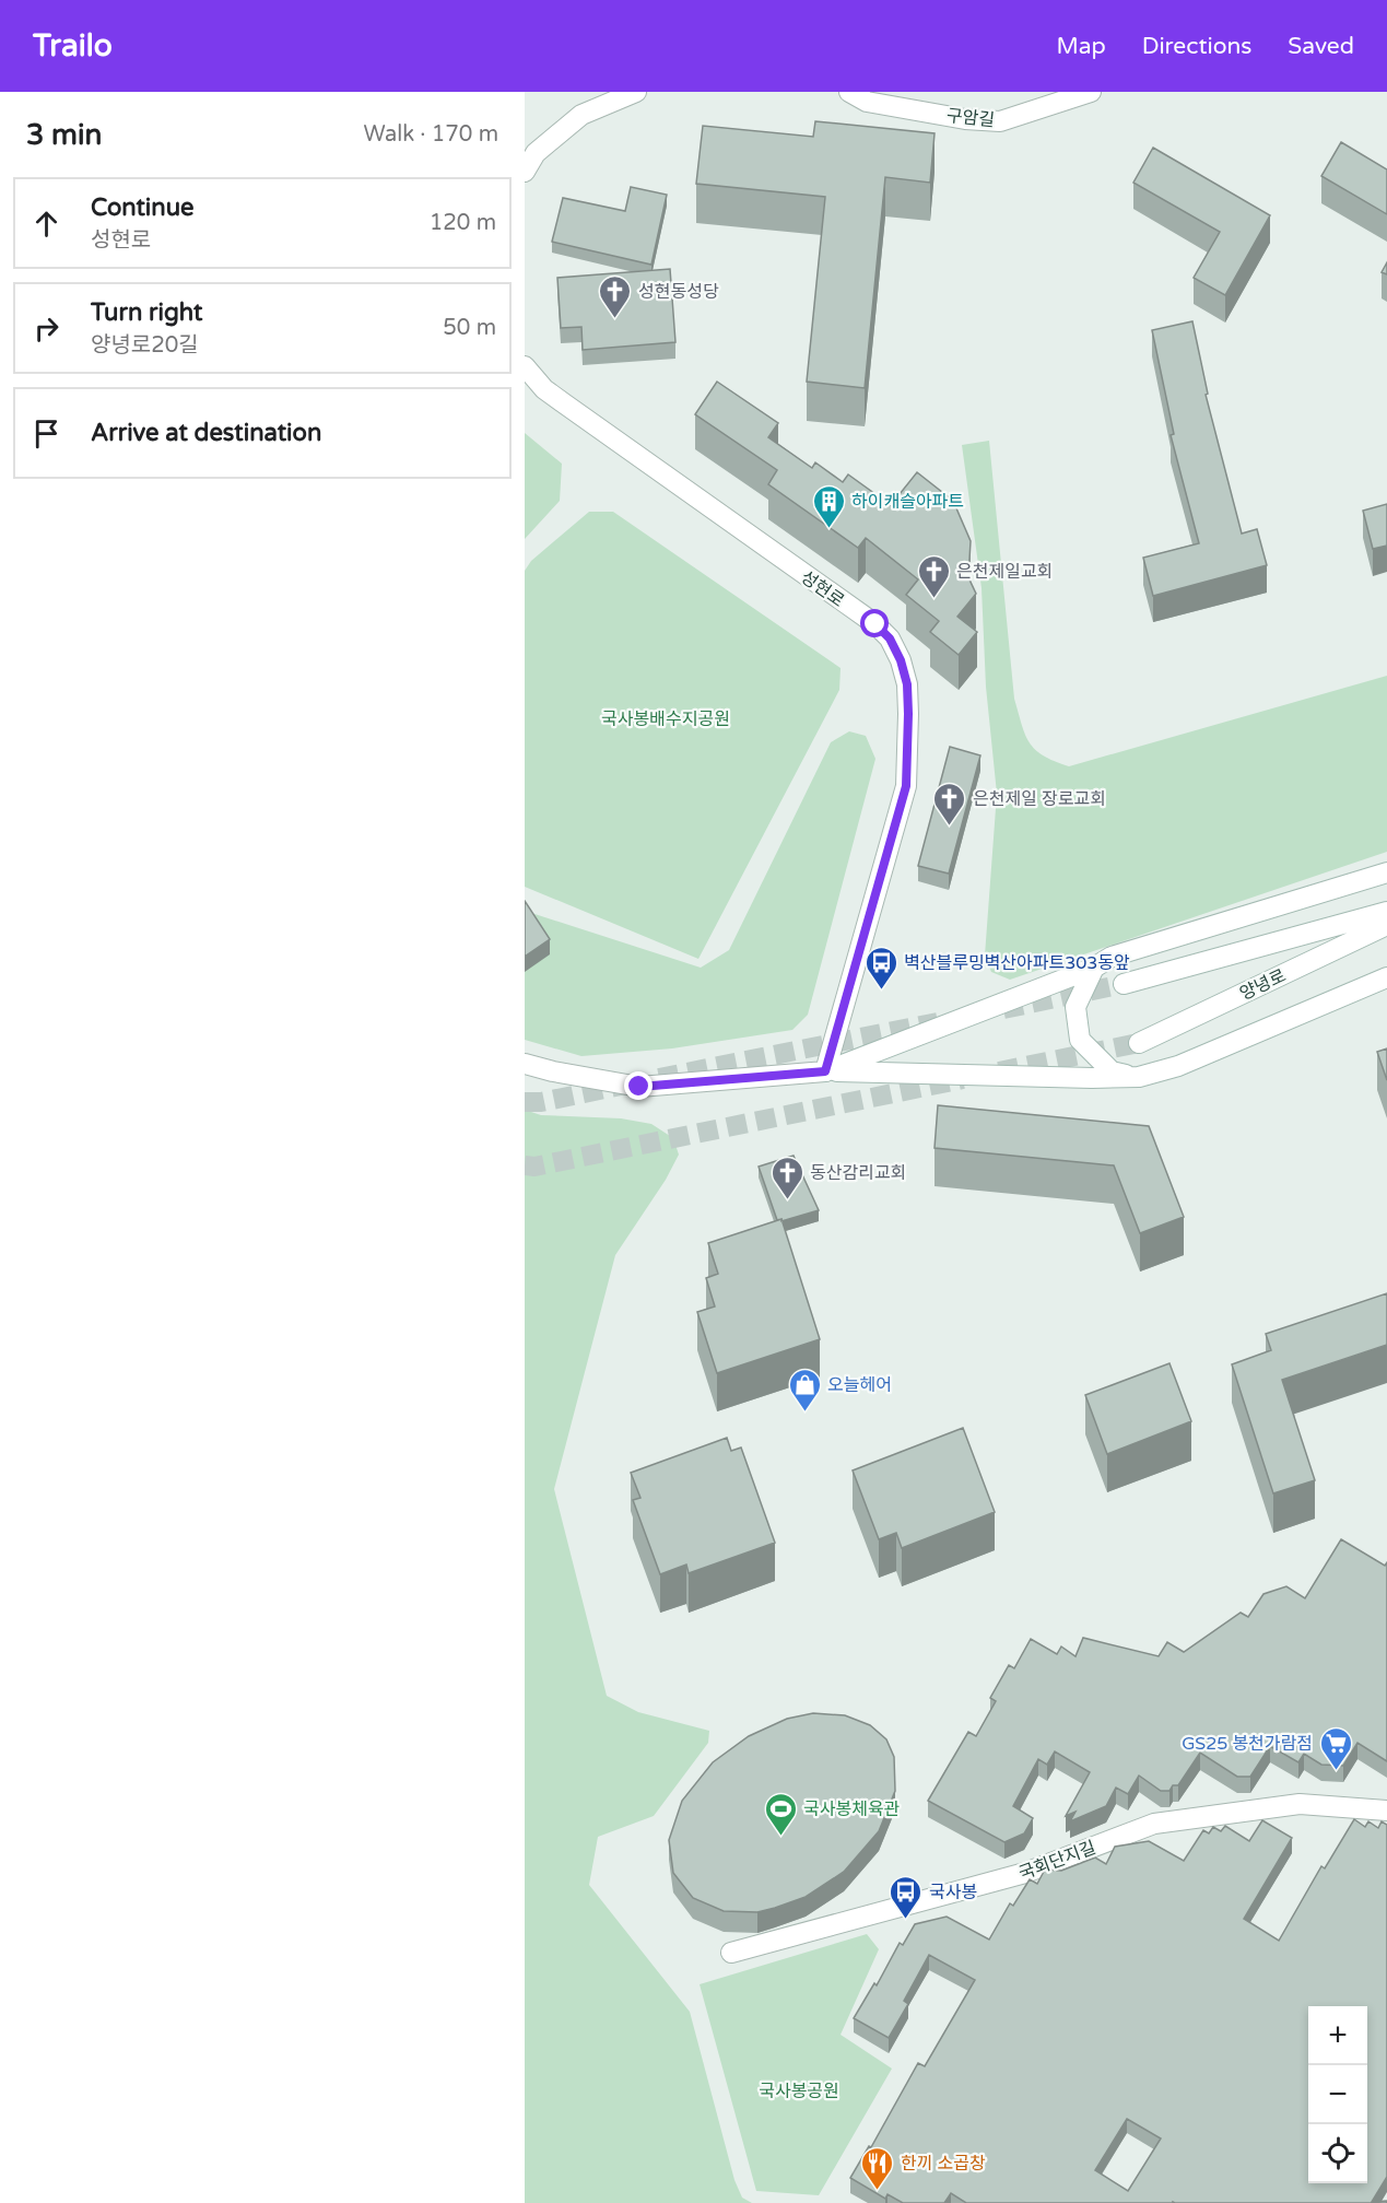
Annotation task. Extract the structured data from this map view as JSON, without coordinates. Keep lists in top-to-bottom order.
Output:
{
  "streets": {
    "street": [
      "구암길",
      "성현로",
      "양녕로",
      "국회단지길"
    ]
  },
  "parks": ["국사봉배수지공원", "국사봉공원"],
  "places": {
    "church": [
      "성현동성당",
      "은천제일교회",
      "은천제일 장로교회",
      "동산감리교회"
    ],
    "building": ["하이캐슬아파트"],
    "bus stop": ["벽산블루밍벽산아파트303동앞", "국사봉"],
    "shop": ["오늘헤어"],
    "supermarket": ["GS25 봉천가람점"],
    "sports": ["국사봉체육관"],
    "restaurant": ["한끼 소곱창"]
  },
  "page": {
    "header": "Trailo",
    "nav": ["Map", "Directions", "Saved"],
    "heading": ["3 min", "Walk · 170 m"],
    "list": [
      ["Continue", "성현로", "120 m"],
      ["Turn right", "양녕로20길", "50 m"],
      "Arrive at destination"
    ],
    "map_buttons": ["+", "−"]
  }
}
